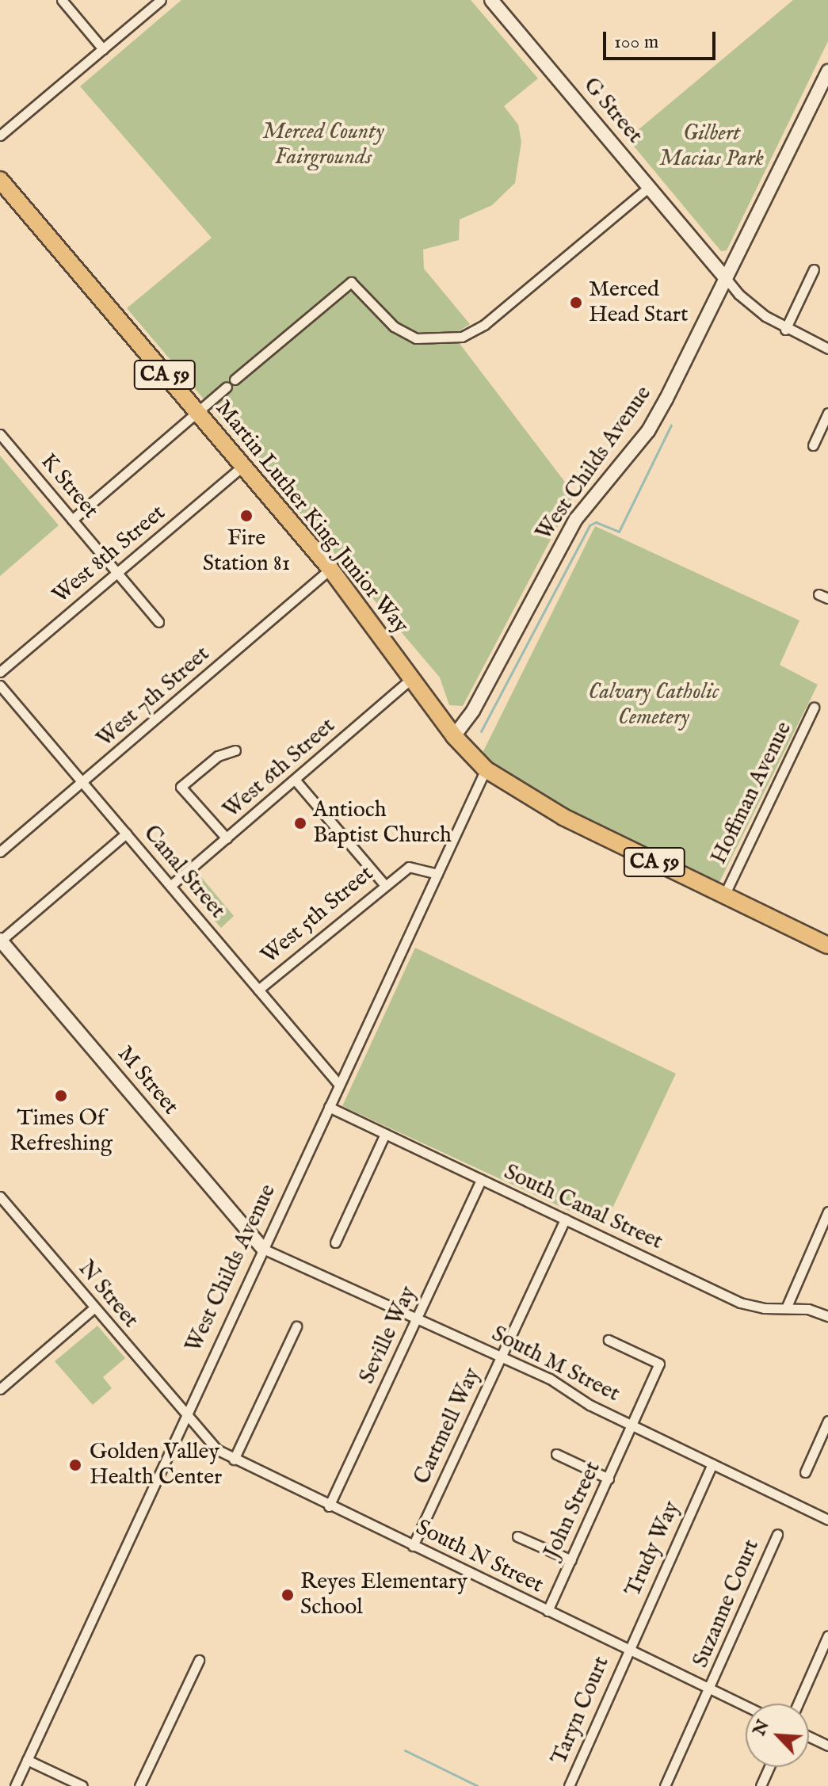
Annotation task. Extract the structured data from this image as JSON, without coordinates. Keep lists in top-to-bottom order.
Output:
{
  "streets": {
    "highway": ["CA 59", "Martin Luther King Junior Way"],
    "main road": ["G Street", "West Childs Avenue", "M Street"],
    "street": [
      "K Street",
      "West 8th Street",
      "West 7th Street",
      "West 6th Street",
      "Hoffman Avenue",
      "Canal Street",
      "West 5th Street",
      "South Canal Street",
      "N Street",
      "Seville Way",
      "South M Street",
      "Cartmell Way",
      "John Street",
      "Trudy Way",
      "South N Street",
      "Suzanne Court",
      "Taryn Court"
    ]
  },
  "crossings": [
    ["G Street", "West Childs Avenue"],
    ["CA 59", "West Childs Avenue"],
    ["CA 59", "Martin Luther King Junior Way"],
    ["CA 59", "Hoffman Avenue"],
    ["West Childs Avenue", "Martin Luther King Junior Way"],
    ["West Childs Avenue", "Canal Street"],
    ["West Childs Avenue", "West 5th Street"],
    ["West Childs Avenue", "M Street"],
    ["West Childs Avenue", "South Canal Street"],
    ["West Childs Avenue", "N Street"],
    ["West Childs Avenue", "South M Street"],
    ["West Childs Avenue", "South N Street"],
    ["K Street", "West 8th Street"],
    ["Martin Luther King Junior Way", "West 8th Street"],
    ["Martin Luther King Junior Way", "West 7th Street"],
    ["Martin Luther King Junior Way", "West 6th Street"],
    ["West 7th Street", "Canal Street"],
    ["West 6th Street", "Canal Street"],
    ["Canal Street", "West 5th Street"],
    ["M Street", "South M Street"],
    ["South Canal Street", "Seville Way"],
    ["South Canal Street", "Cartmell Way"],
    ["N Street", "South N Street"],
    ["Seville Way", "South M Street"],
    ["Seville Way", "South N Street"],
    ["South M Street", "Cartmell Way"],
    ["South M Street", "John Street"],
    ["South M Street", "Trudy Way"],
    ["Cartmell Way", "South N Street"],
    ["John Street", "South N Street"],
    ["Trudy Way", "South N Street"],
    ["Trudy Way", "Taryn Court"],
    ["South N Street", "Suzanne Court"],
    ["South N Street", "Taryn Court"]
  ],
  "parks": ["Merced County Fairgrounds", "Gilbert Macias Park", "Calvary Catholic Cemetery"],
  "places": [
    "Merced Head Start",
    "Fire Station 81",
    "Antioch Baptist Church",
    "Times Of Refreshing",
    "Golden Valley Health Center",
    "Reyes Elementary School"
  ],
  "scale_bar": "100 m",
  "north": "top left"
}
